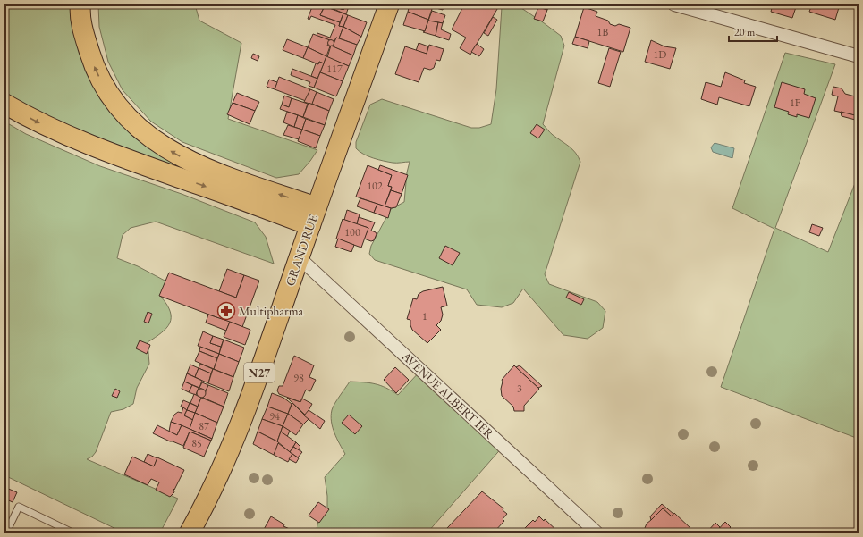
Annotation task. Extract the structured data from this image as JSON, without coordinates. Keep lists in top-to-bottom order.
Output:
{
  "streets": {
    "main road": ["GRAND'RUE", "N27"],
    "street": ["AVENUE ALBERT IER"]
  },
  "crossings": [
    ["GRAND'RUE", "AVENUE ALBERT IER"]
  ],
  "places": {
    "pharmacy": ["Multipharma"]
  },
  "house_numbers": [
    "1B",
    "1D",
    "117",
    "1F",
    "102",
    "100",
    "1",
    "98",
    "3",
    "94",
    "87",
    "85"
  ],
  "scale_bar": "20 m"
}
